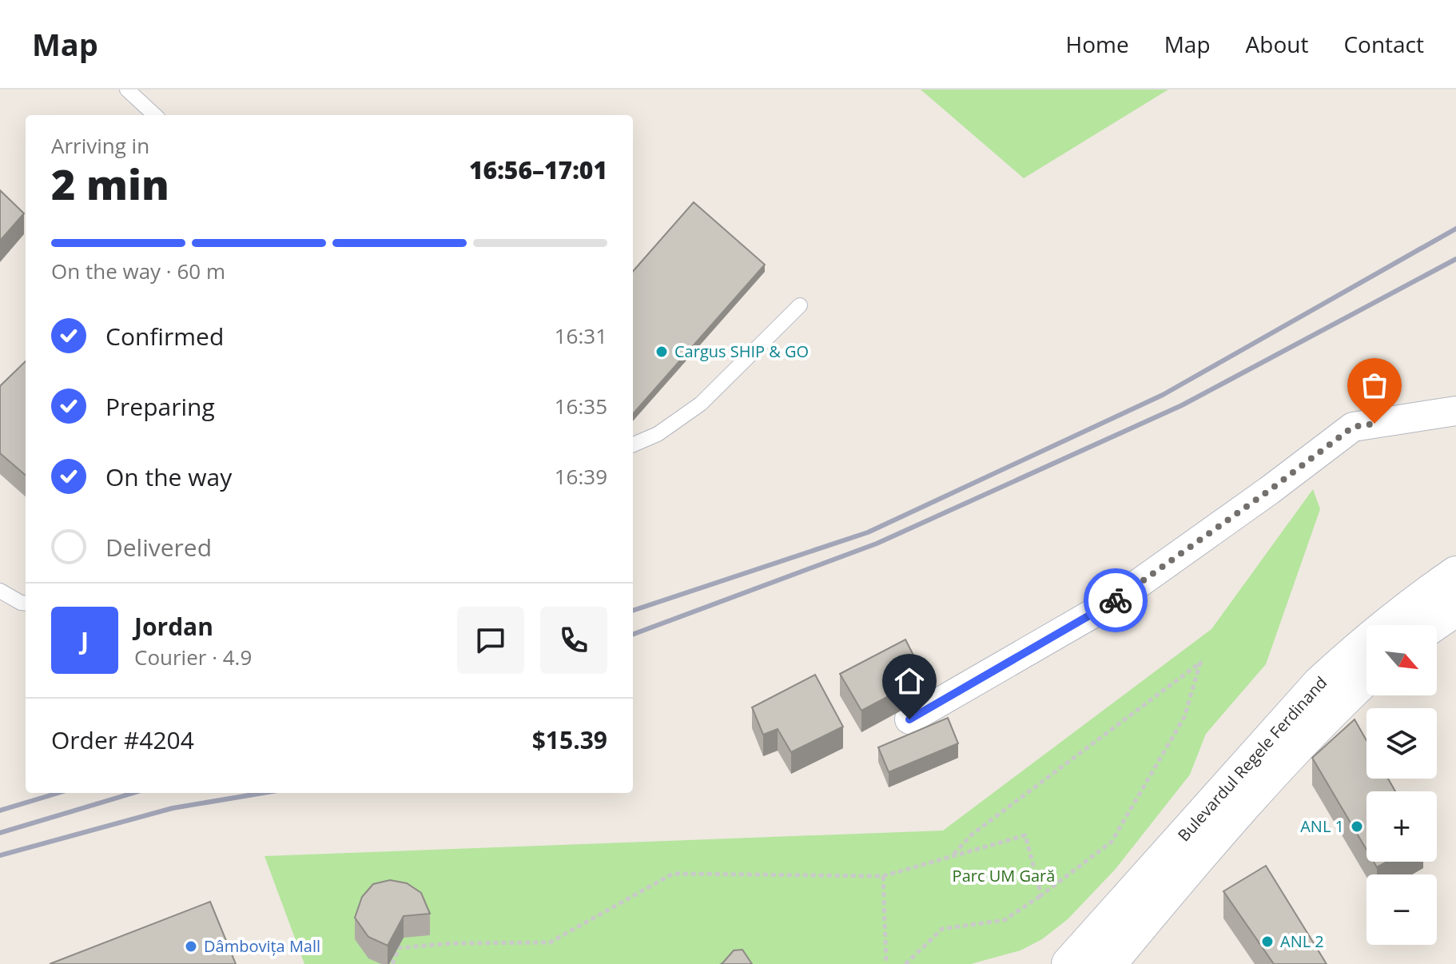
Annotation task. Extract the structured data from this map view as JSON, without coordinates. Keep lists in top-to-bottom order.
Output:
{
  "streets": {
    "main road": ["Bulevardul Regele Ferdinand"]
  },
  "parks": ["Parc UM Gară"],
  "places": [
    "Cargus SHIP & GO",
    "ANL 1",
    "ANL 2",
    "Dâmbovița Mall"
  ],
  "north": "bottom right",
  "page": {
    "header": "Map",
    "nav": [
      "Home",
      "Map",
      "About",
      "Contact"
    ],
    "heading": ["2 min", "Arriving in", "16:56–17:01"],
    "panel": [
      "Jordan",
      "Courier · 4.9",
      "Order #4204",
      "$15.39"
    ],
    "bar": "On the way · 60 m",
    "list": [
      ["Confirmed", "16:31"],
      ["Preparing", "16:35"],
      ["On the way", "16:39"],
      "Delivered"
    ],
    "round": "J",
    "map_buttons": ["+", "−"]
  }
}
